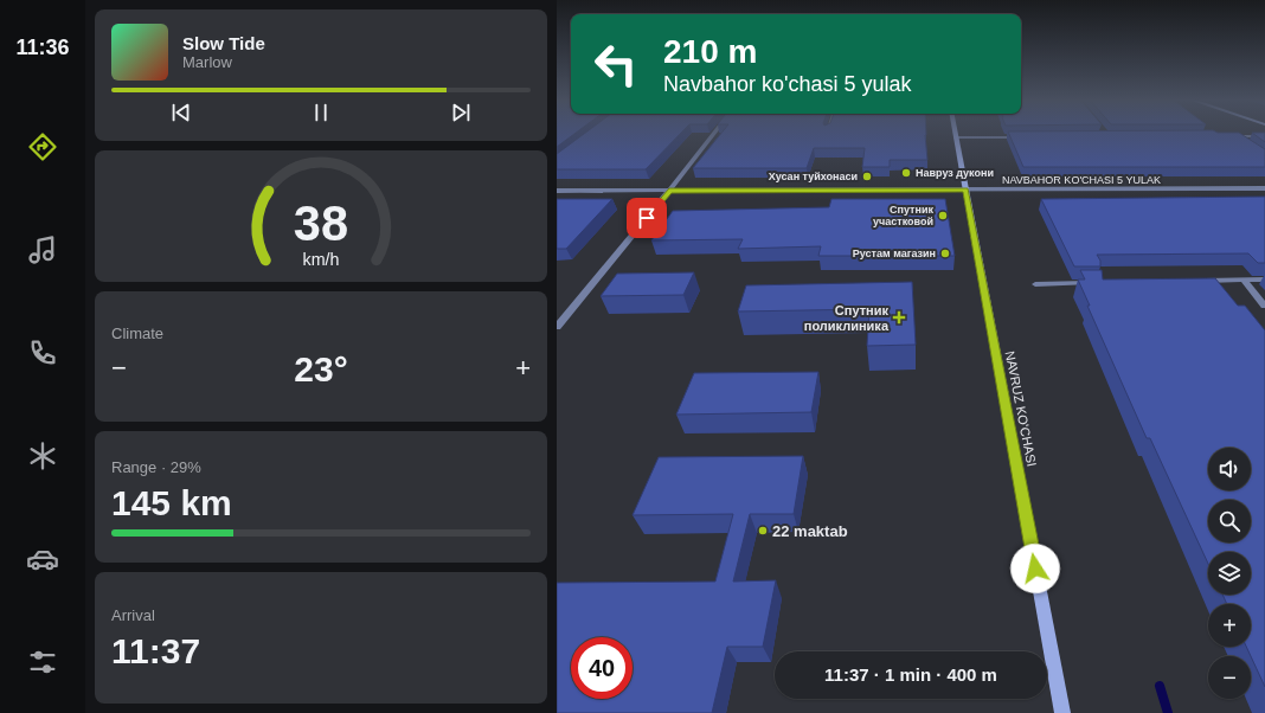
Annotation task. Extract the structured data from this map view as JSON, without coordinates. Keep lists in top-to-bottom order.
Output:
{
  "streets": {
    "street": ["NAVBAHOR KO'CHASI 5 YULAK", "NAVRUZ KO'CHASI"]
  },
  "crossings": [
    ["NAVBAHOR KO'CHASI 5 YULAK", "NAVRUZ KO'CHASI"]
  ],
  "places": {
    "other": [
      "Навруз дукони",
      "Хусан туйхонаси",
      "Спутник участковой",
      "Рустам магазин",
      "22 maktab"
    ],
    "health": ["Спутник поликлиника"]
  },
  "page": {
    "tabs": "11:36",
    "turn": ["210 m", "Navbahor ko'chasi 5 yulak"],
    "song": ["Slow Tide", "Marlow"],
    "tile": [
      "Climate",
      ["Range · 29%", "145 km"],
      ["Arrival", "11:37"]
    ],
    "heat": ["−", "23°", "+"],
    "map_buttons": ["+", "−"],
    "limit": "40",
    "trip": "11:37 · 1 min · 400 m",
    "gauge": ["38", "km/h"]
  }
}
